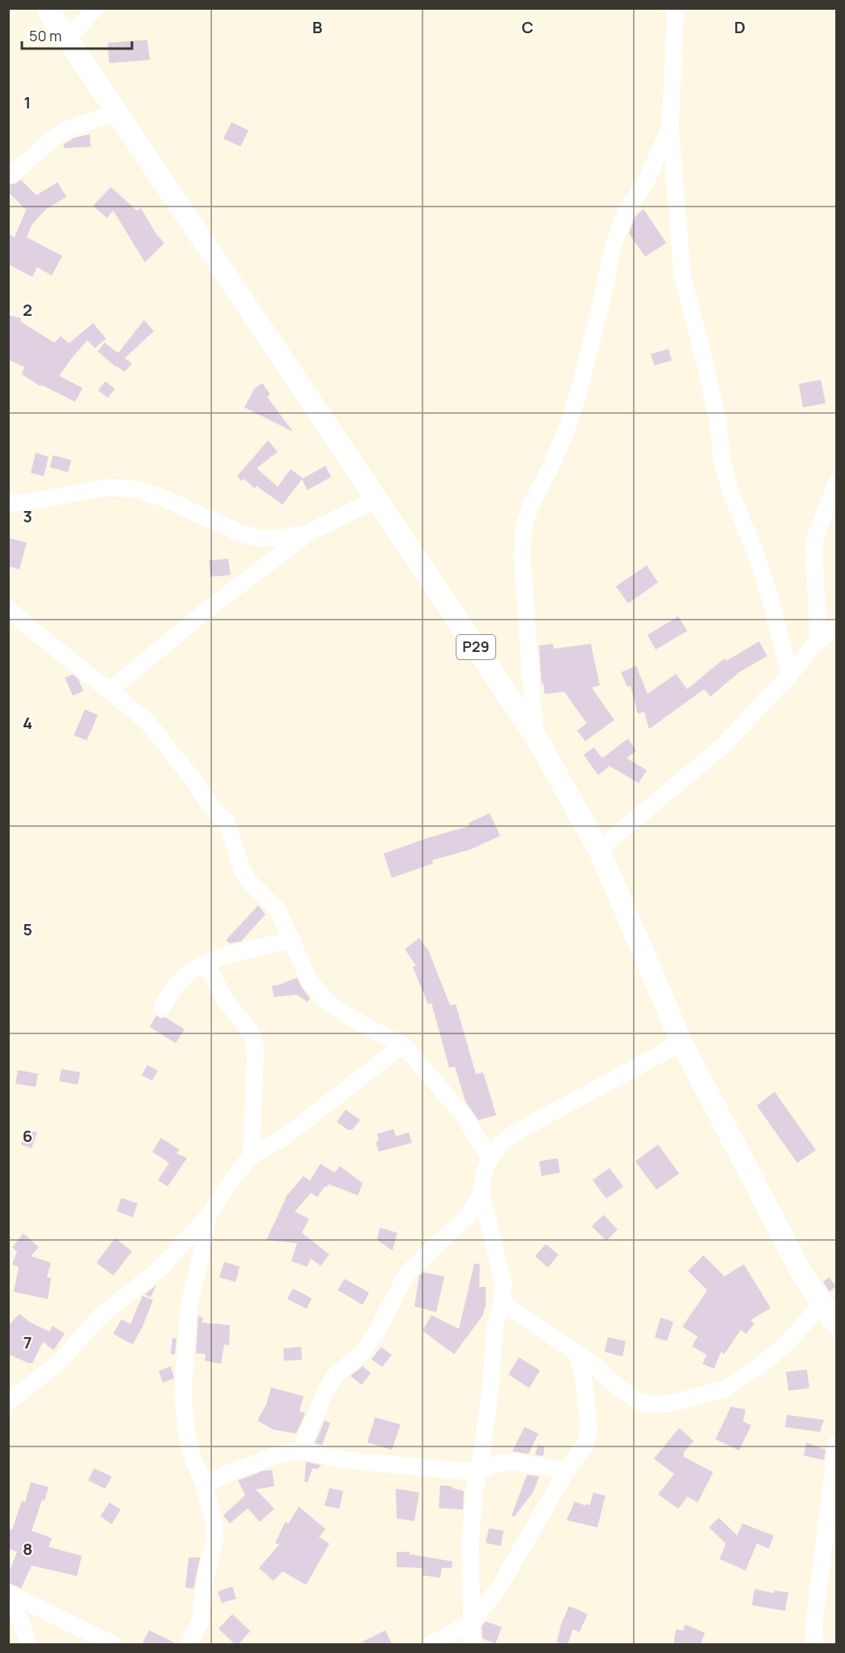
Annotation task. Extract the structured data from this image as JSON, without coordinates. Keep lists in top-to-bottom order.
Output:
{
  "streets": {
    "main road": ["P29"]
  },
  "scale_bar": "50 m",
  "grid": {
    "columns": ["B", "C", "D"],
    "rows": [
      "1",
      "2",
      "3",
      "4",
      "5",
      "6",
      "7",
      "8"
    ]
  }
}
